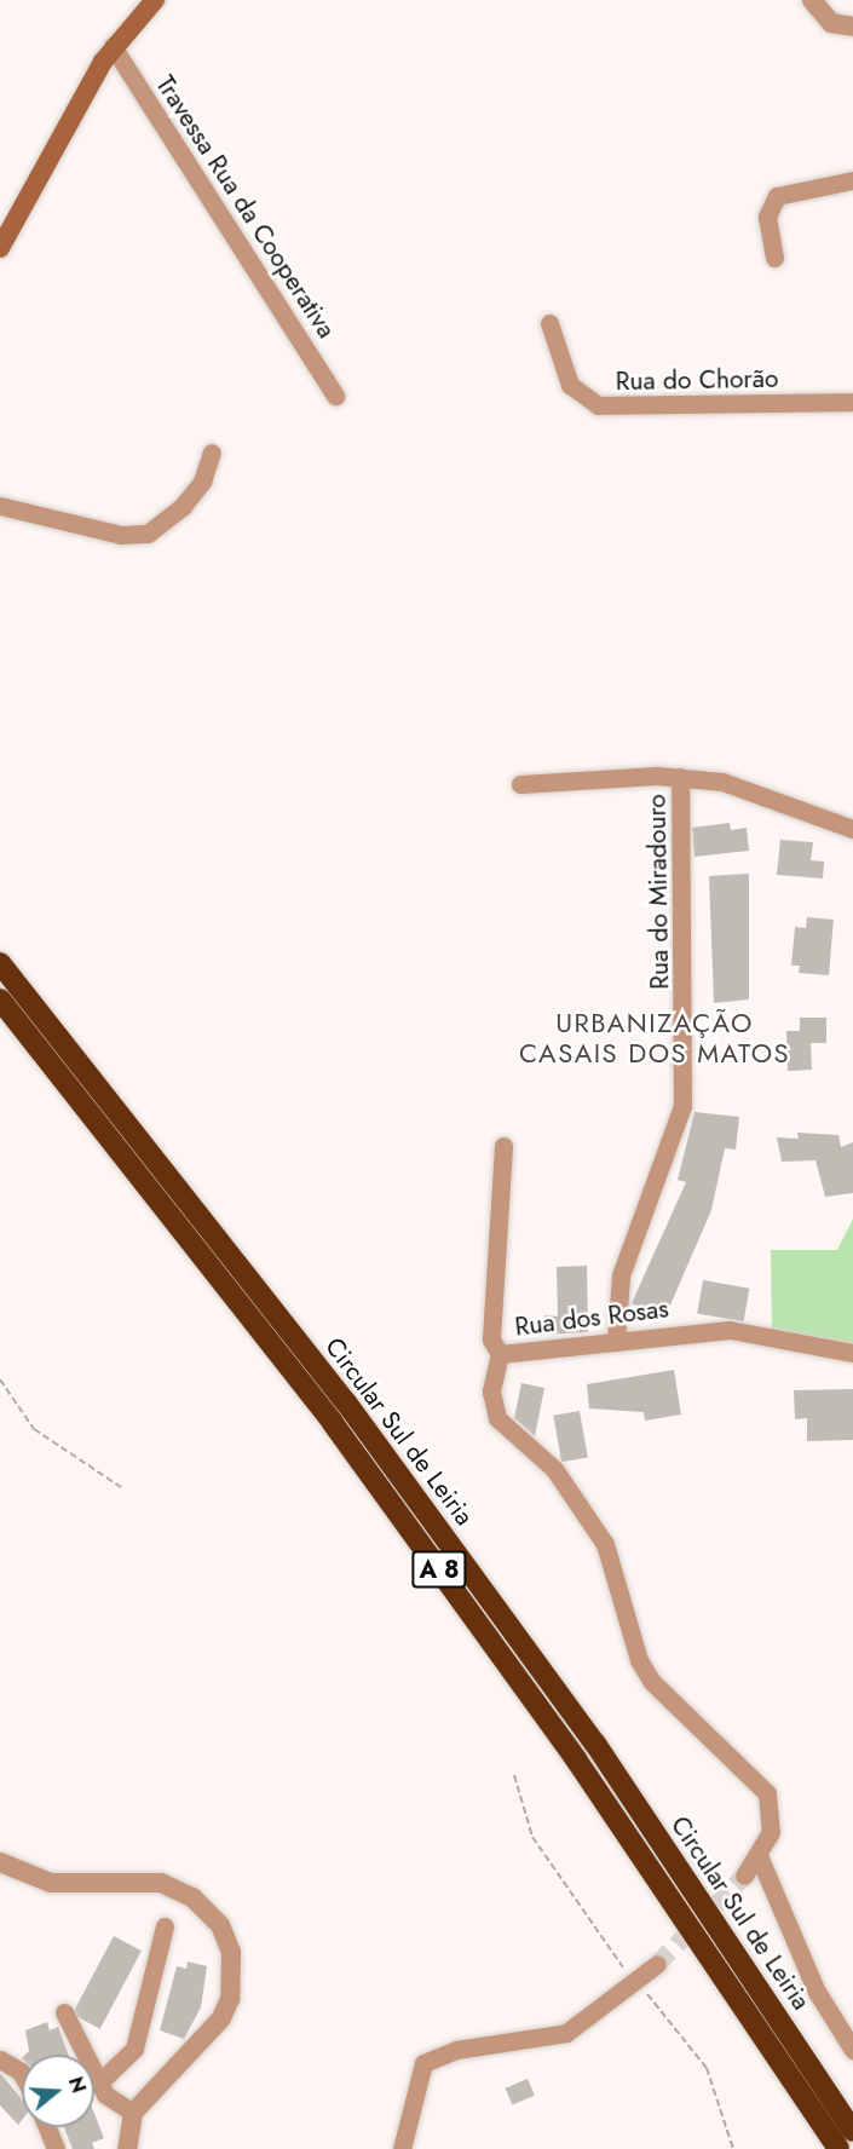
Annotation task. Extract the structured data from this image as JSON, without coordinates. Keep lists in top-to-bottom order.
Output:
{
  "streets": {
    "highway": ["Circular Sul de Leiria", "A 8"],
    "street": [
      "Travessa Rua da Cooperativa",
      "Rua do Chorão",
      "Rua do Miradouro",
      "Rua dos Rosas"
    ]
  },
  "crossings": [
    ["Rua do Miradouro", "Rua dos Rosas"]
  ],
  "districts": ["URBANIZAÇÃO CASAIS DOS MATOS"],
  "north": "right"
}
